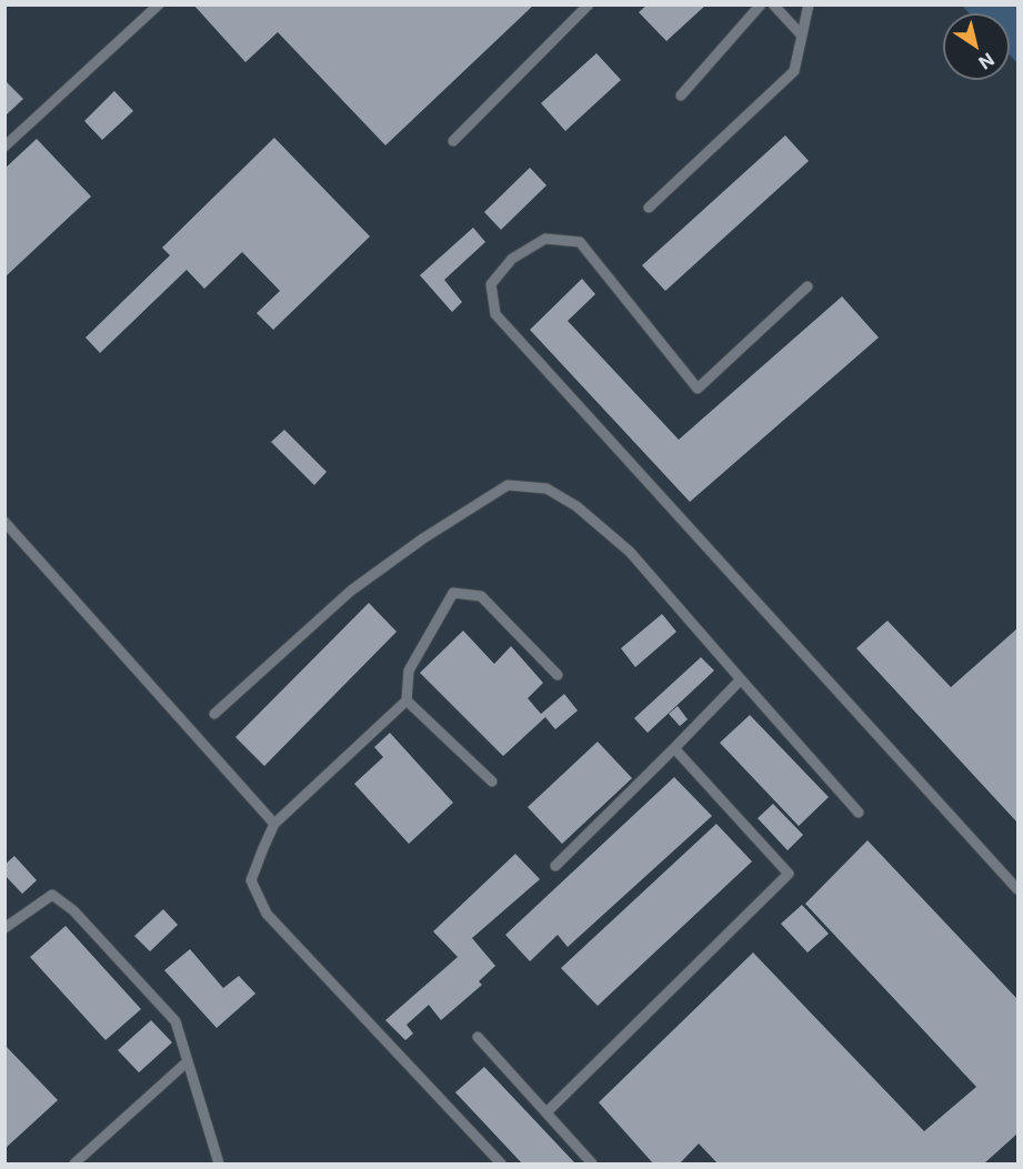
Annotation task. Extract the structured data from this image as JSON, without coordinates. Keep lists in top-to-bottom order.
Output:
{
  "north": "bottom right"
}
